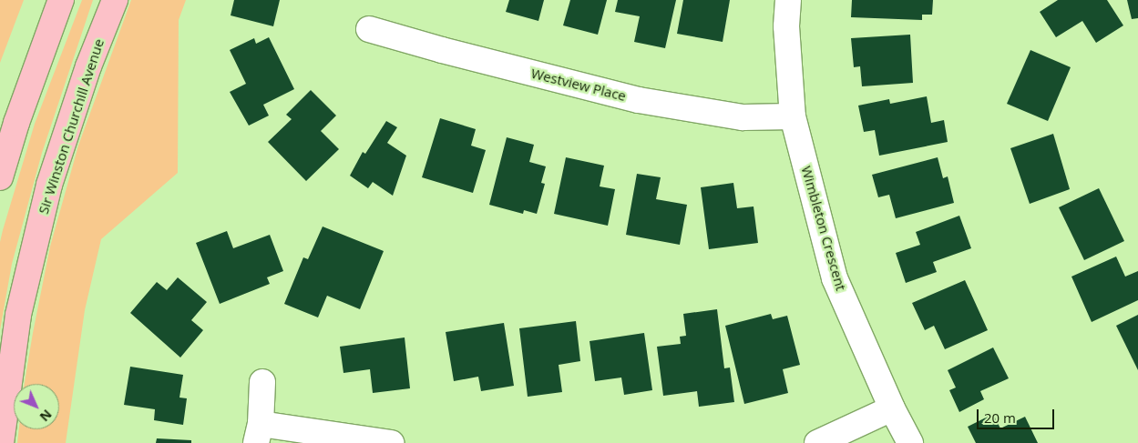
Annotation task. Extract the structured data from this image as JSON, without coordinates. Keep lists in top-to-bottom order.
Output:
{
  "streets": {
    "main road": ["Sir Winston Churchill Avenue"],
    "street": ["Westview Place", "Wimbleton Crescent"]
  },
  "crossings": [
    ["Westview Place", "Wimbleton Crescent"]
  ],
  "scale_bar": "20 m",
  "north": "bottom right"
}
